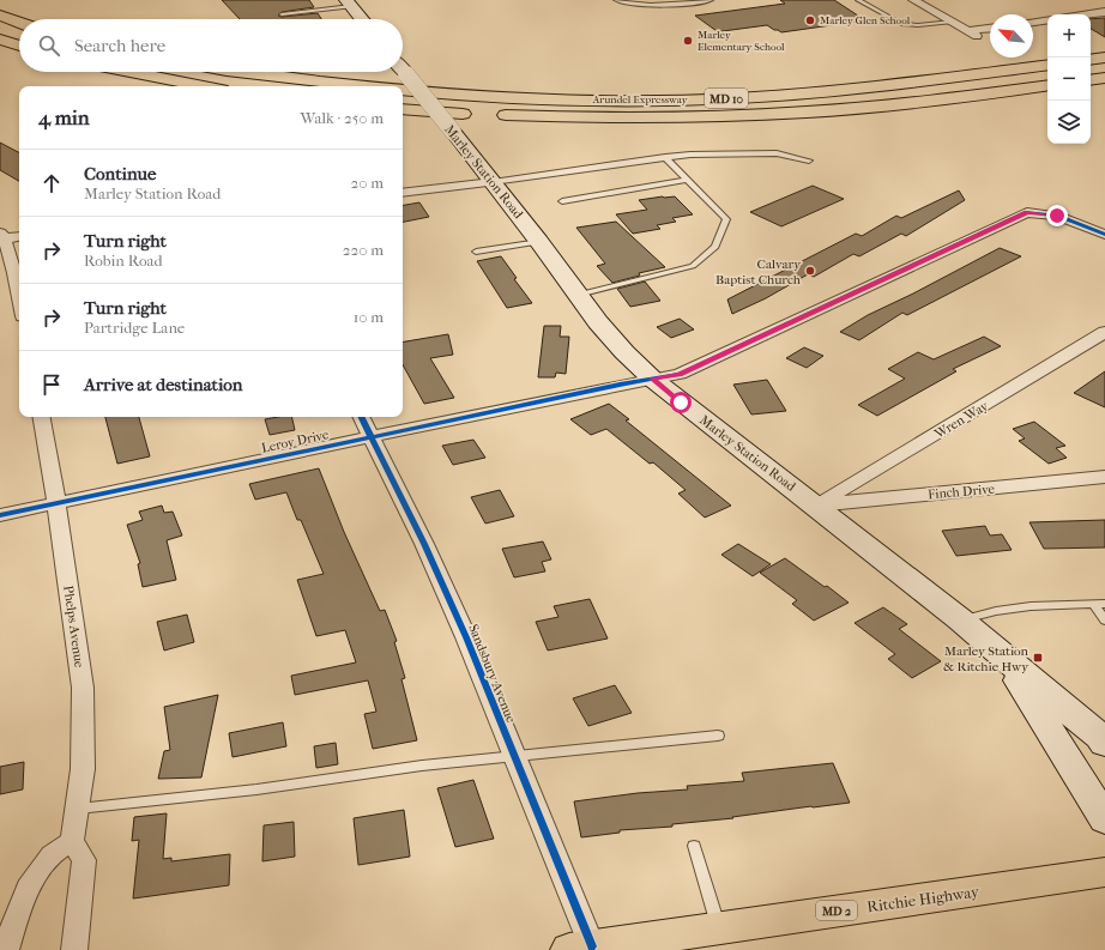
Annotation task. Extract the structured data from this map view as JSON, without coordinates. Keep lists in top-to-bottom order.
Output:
{
  "streets": {
    "main road": [
      "MD 10",
      "Arundel Expressway",
      "Marley Station Road",
      "Ritchie Highway",
      "MD 2"
    ],
    "street": [
      "Wren Way",
      "Leroy Drive",
      "Finch Drive",
      "Phelps Avenue",
      "Sandsbury Avenue"
    ]
  },
  "crossings": [
    ["Marley Station Road", "Wren Way"],
    ["Marley Station Road", "Leroy Drive"],
    ["Marley Station Road", "Finch Drive"],
    ["Wren Way", "Finch Drive"],
    ["Leroy Drive", "Phelps Avenue"],
    ["Leroy Drive", "Sandsbury Avenue"],
    ["Sandsbury Avenue", "Ritchie Highway"]
  ],
  "places": {
    "other": ["Marley Glen School", "Marley Elementary School", "Calvary Baptist Church"],
    "transit": ["Marley Station & Ritchie Hwy"]
  },
  "north": "top left",
  "page": {
    "map_buttons": ["+", "−"],
    "search": "Search here",
    "heading": ["4 min", "Walk · 250 m"],
    "list": [
      ["Continue", "Marley Station Road", "20 m"],
      ["Turn right", "Robin Road", "220 m"],
      ["Turn right", "Partridge Lane", "10 m"],
      "Arrive at destination"
    ]
  }
}
